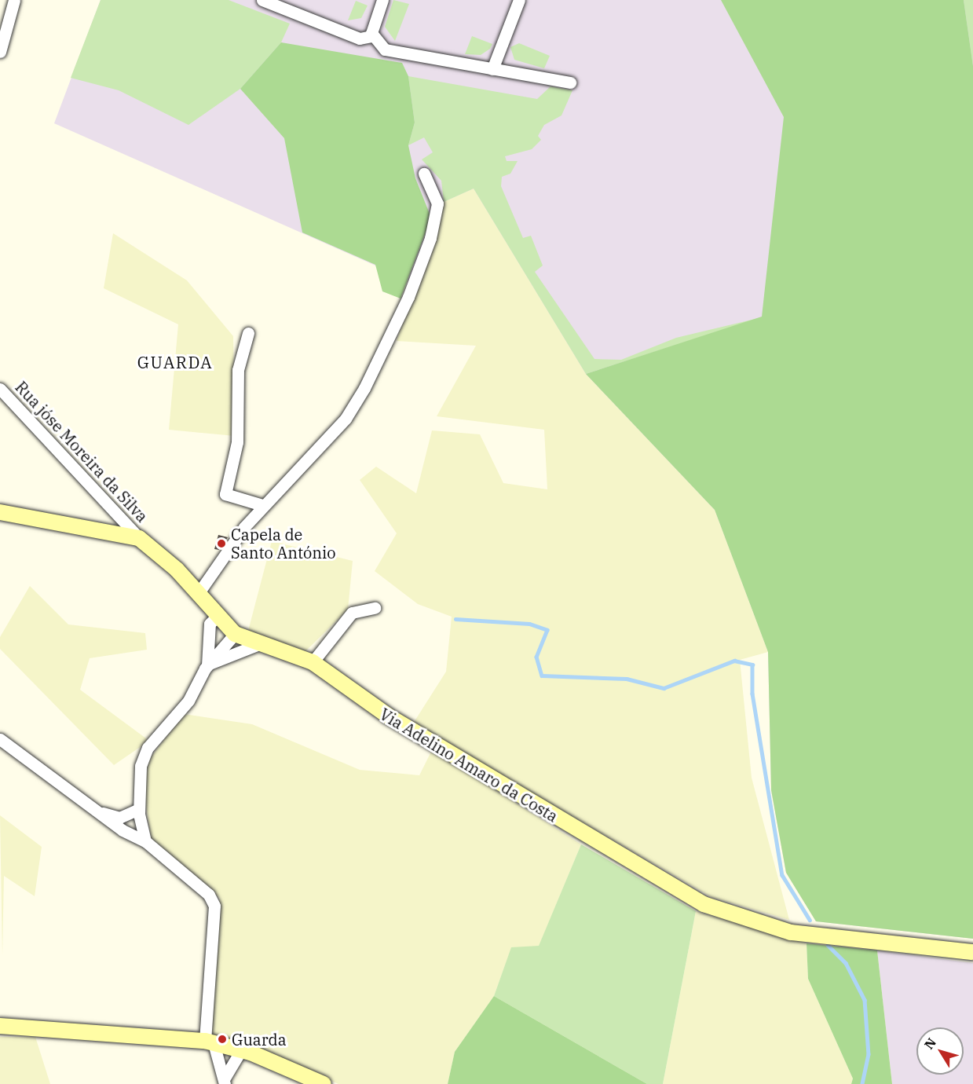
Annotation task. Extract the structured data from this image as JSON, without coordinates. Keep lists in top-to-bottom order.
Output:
{
  "streets": {
    "main road": ["Via Adelino Amaro da Costa"],
    "street": ["Rua jóse Moreira da Silva"]
  },
  "crossings": [
    ["Rua jóse Moreira da Silva", "Via Adelino Amaro da Costa"]
  ],
  "districts": ["GUARDA"],
  "places": ["Capela de Santo António", "Guarda"],
  "north": "top left"
}
